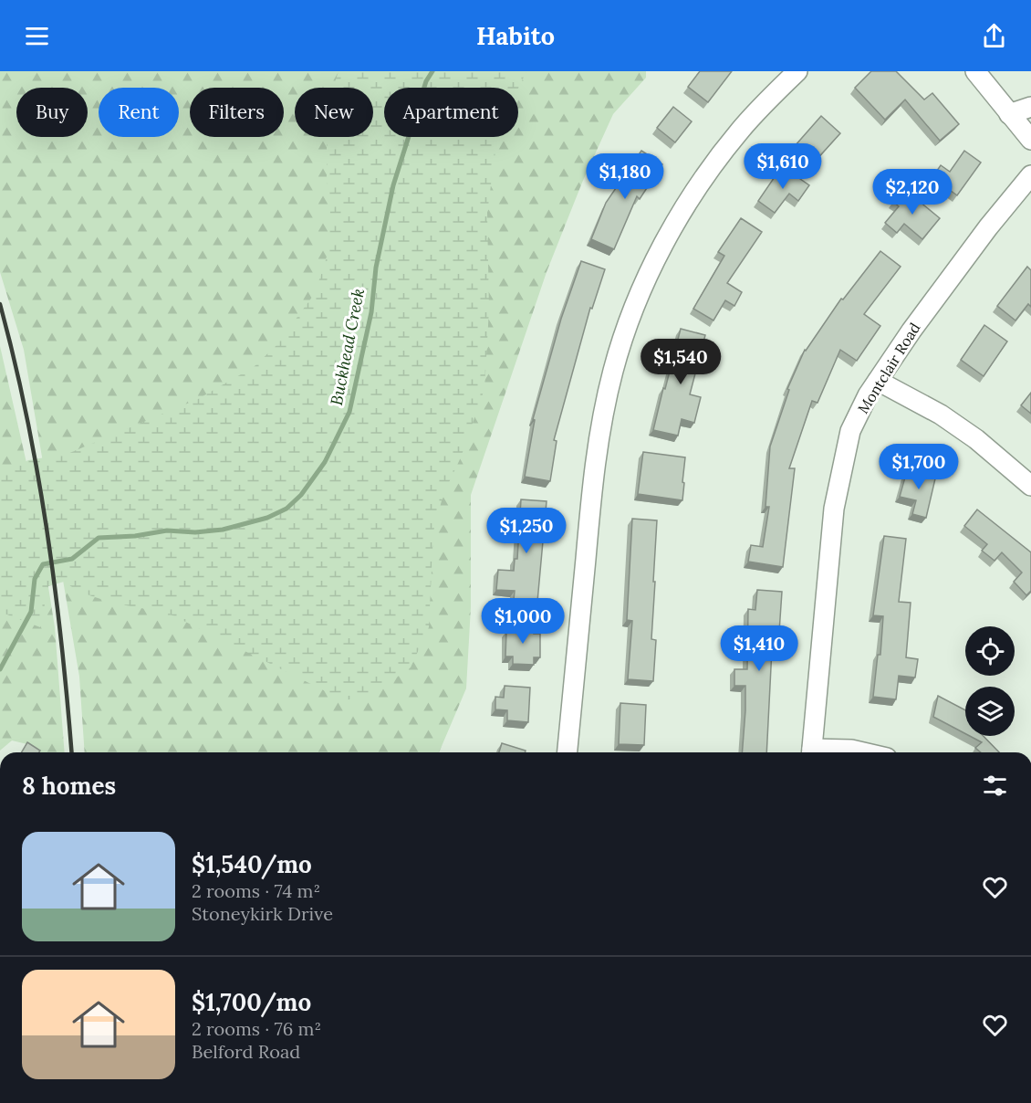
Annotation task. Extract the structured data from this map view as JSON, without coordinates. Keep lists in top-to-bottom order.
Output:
{
  "streets": {
    "street": ["Montclair Road"]
  },
  "water": ["Buckhead Creek"],
  "page": {
    "header": "Habito",
    "chip": [
      "Buy",
      "Rent",
      "Filters",
      "New",
      "Apartment"
    ],
    "price": [
      "$1,610",
      "$1,180",
      "$2,120",
      "$1,540",
      "$1,700",
      "$1,250",
      "$1,000",
      "$1,410"
    ],
    "heading": "8 homes",
    "list": [
      {
        "name": "$1,540/mo",
        "note": "2 rooms · 74 m² · Stoneykirk Drive"
      },
      {
        "name": "$1,700/mo",
        "note": "2 rooms · 76 m² · Belford Road"
      }
    ]
  }
}
